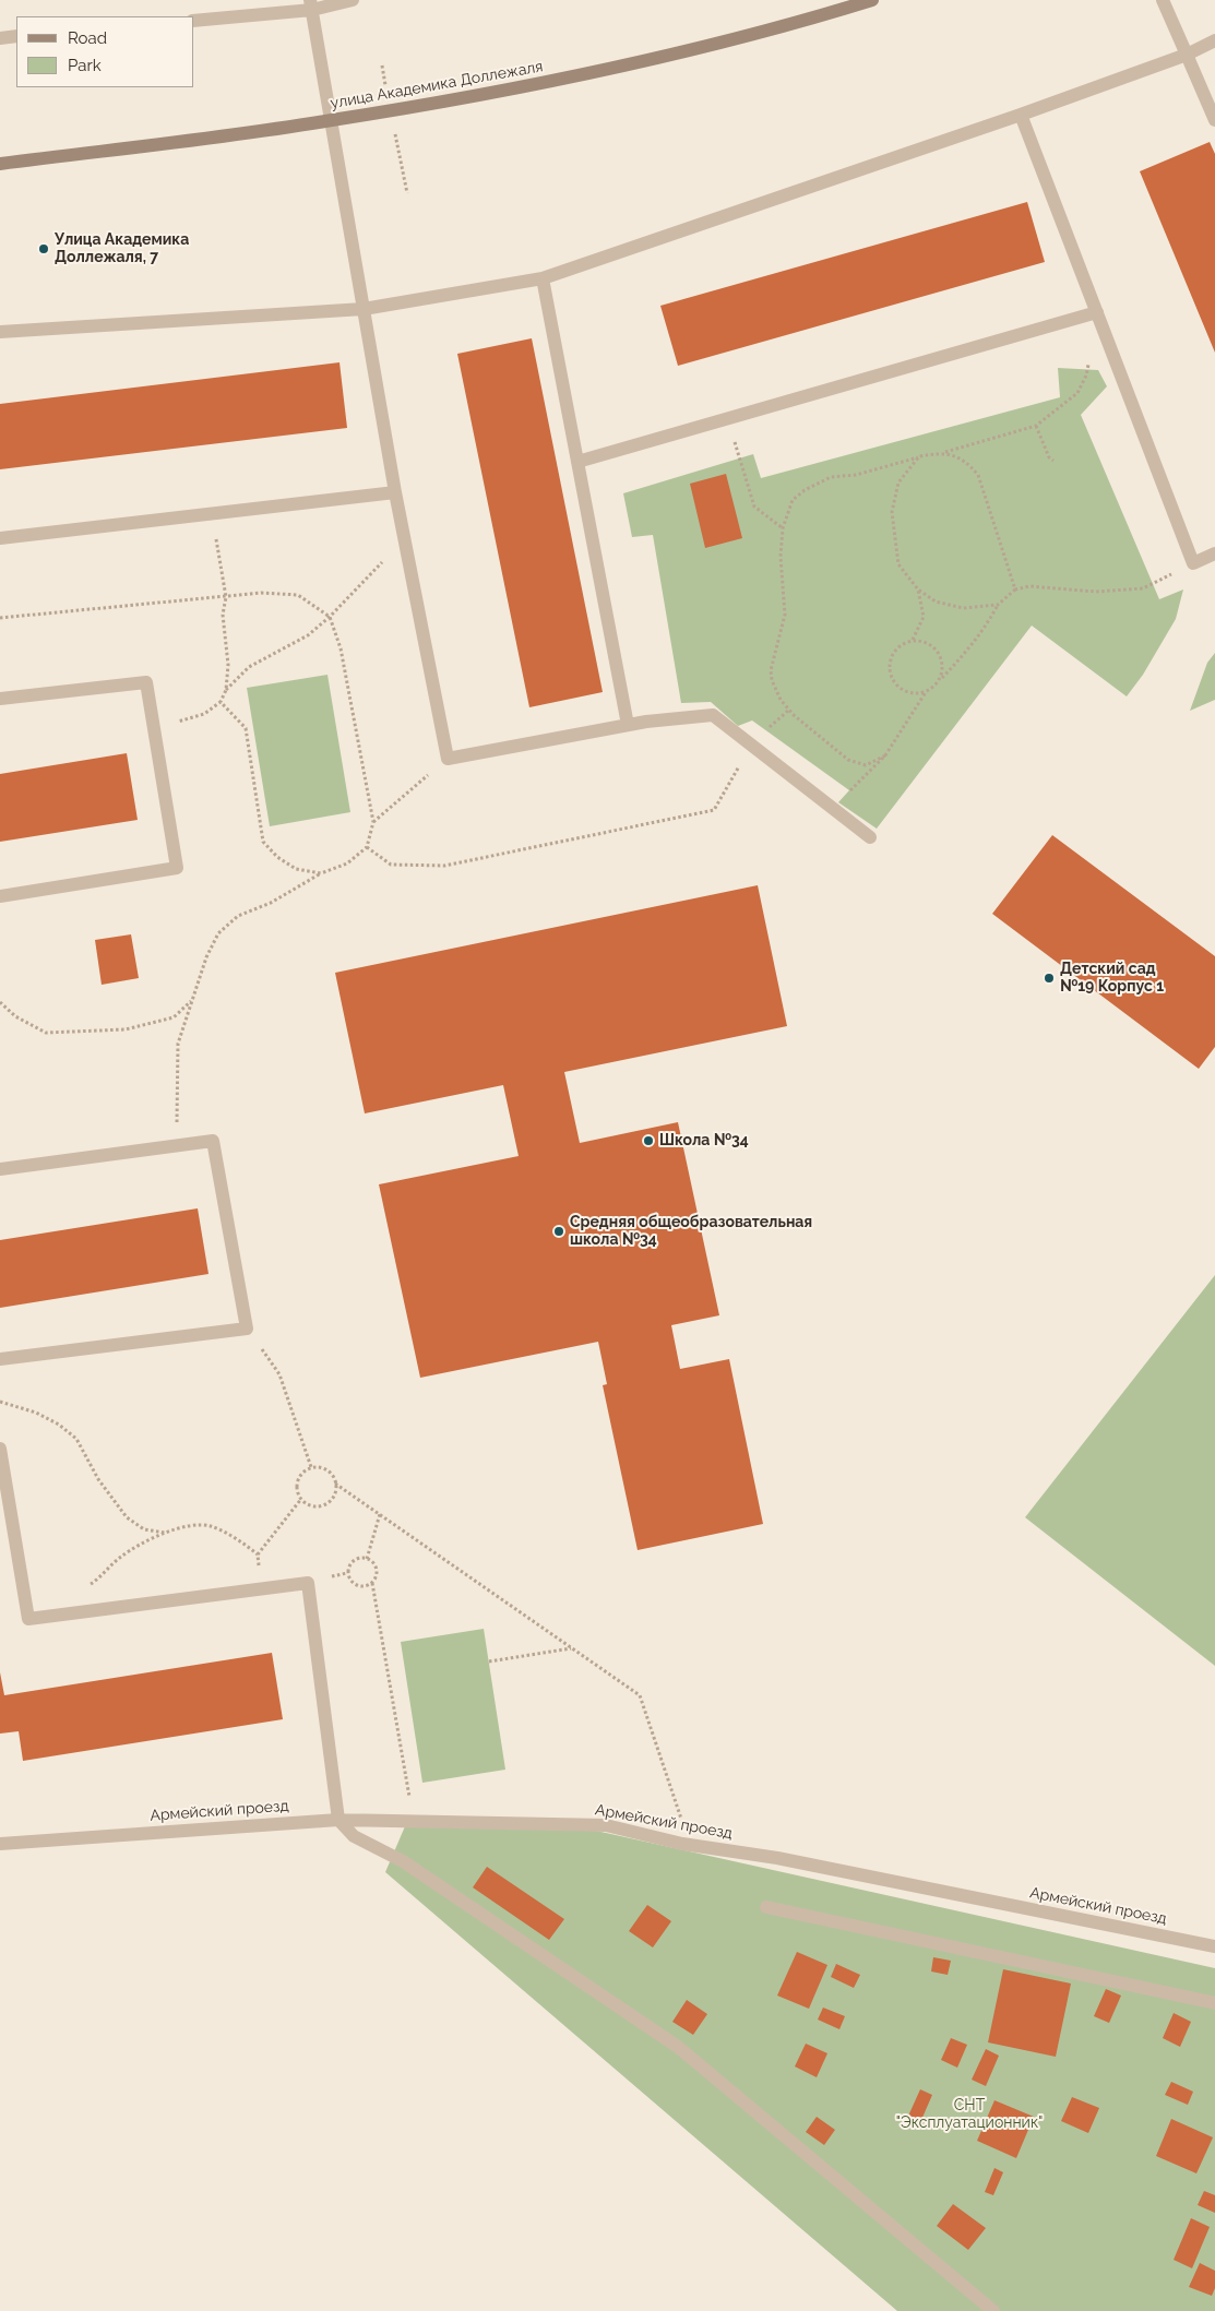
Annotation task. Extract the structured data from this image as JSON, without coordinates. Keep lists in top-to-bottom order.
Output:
{
  "streets": {
    "main road": ["улица Академика Доллежаля"],
    "street": ["Армейский проезд"]
  },
  "parks": ["СНТ \"Эксплуатационник\""],
  "places": [
    "Улица Академика Доллежаля, 7",
    "Детский сад №19 Корпус 1",
    "Школа №34",
    "Средняя общеобразовательная школа №34"
  ],
  "legend": ["Road", "Park"]
}
